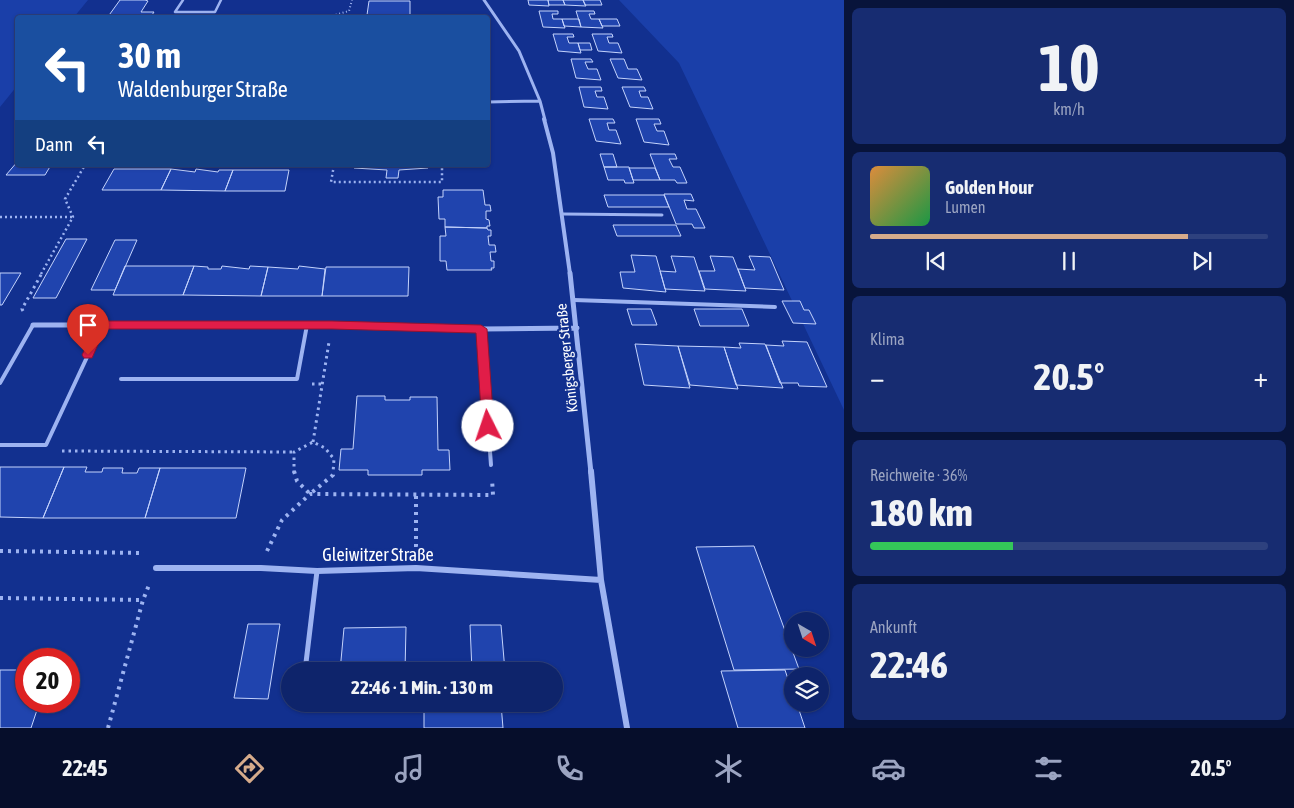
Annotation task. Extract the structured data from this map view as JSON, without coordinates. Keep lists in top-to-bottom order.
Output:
{
  "streets": {
    "street": ["Königsberger Straße", "Gleiwitzer Straße"]
  },
  "crossings": [
    ["Königsberger Straße", "Gleiwitzer Straße"]
  ],
  "north": "bottom right",
  "page": {
    "tile": [
      ["10", "km/h"],
      "Klima",
      ["Reichweite · 36%", "180 km"],
      ["Ankunft", "22:46"]
    ],
    "turn": ["30 m", "Waldenburger Straße"],
    "then": "Dann",
    "song": ["Golden Hour", "Lumen"],
    "heat": ["−", "20.5°", "+"],
    "limit": "20",
    "trip": "22:46 · 1 Min. · 130 m",
    "tabs": ["22:45", "20.5°"]
  }
}
